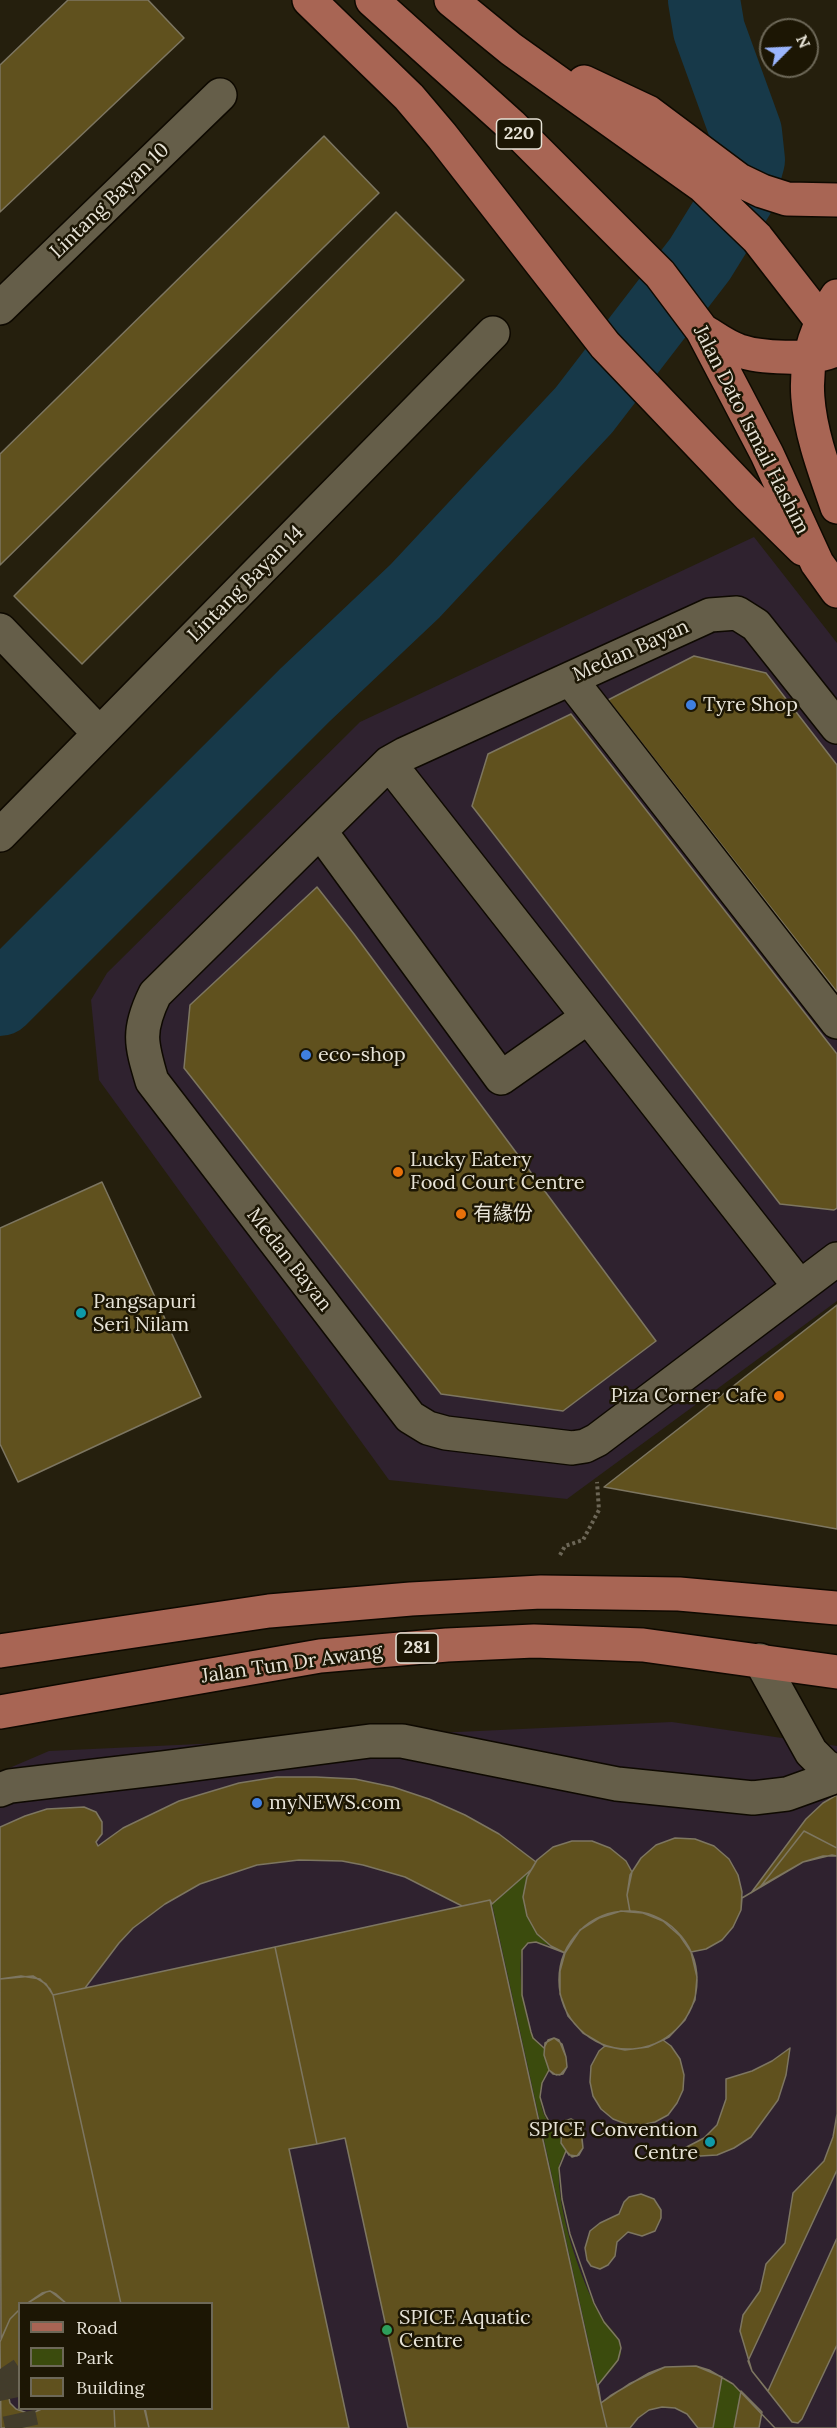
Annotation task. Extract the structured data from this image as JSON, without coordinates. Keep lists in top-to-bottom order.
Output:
{
  "streets": {
    "main road": [
      "220",
      "Jalan Dato Ismail Hashim",
      "281",
      "Jalan Tun Dr Awang"
    ],
    "street": ["Lintang Bayan 10", "Lintang Bayan 14", "Medan Bayan"]
  },
  "places": [
    "Tyre Shop",
    "eco-shop",
    "Lucky Eatery Food Court Centre",
    "有緣份",
    "Pangsapuri Seri Nilam",
    "Piza Corner Cafe",
    "myNEWS.com",
    "SPICE Convention Centre",
    "SPICE Aquatic Centre"
  ],
  "legend": ["Road", "Park", "Building"],
  "north": "top right"
}
